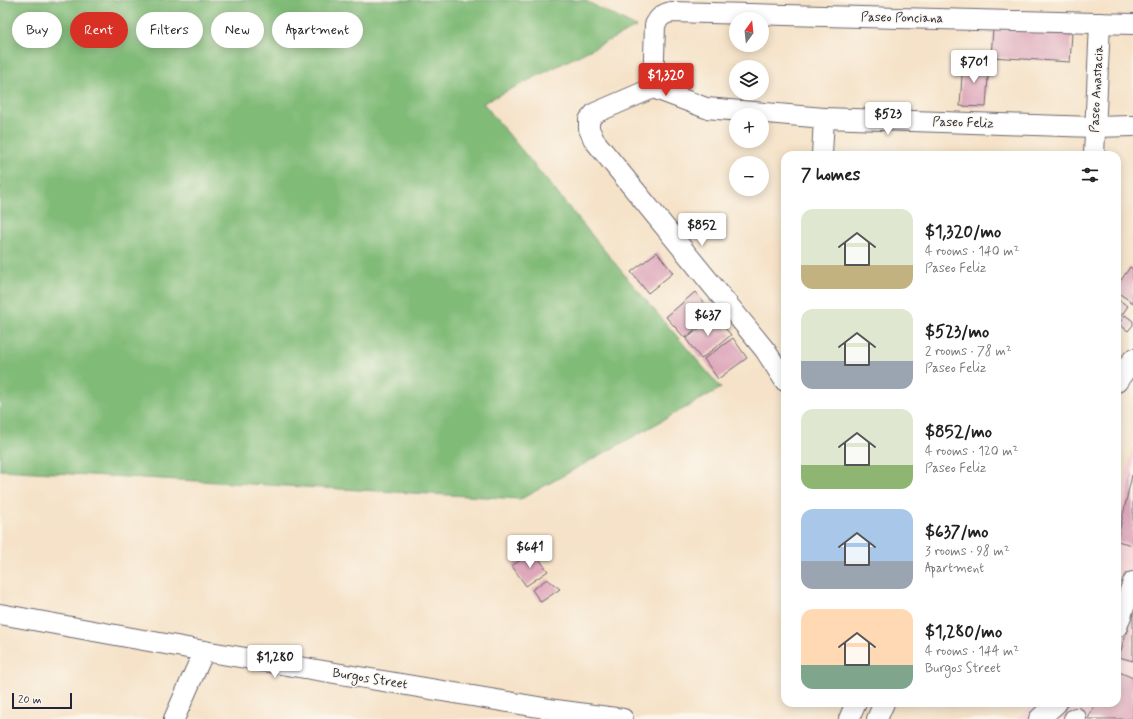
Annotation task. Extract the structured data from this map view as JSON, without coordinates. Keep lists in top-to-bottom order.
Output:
{
  "streets": {
    "street": [
      "Paseo Ponciana",
      "Paseo Anastacia",
      "Paseo Feliz",
      "Burgos Street"
    ]
  },
  "crossings": [
    ["Paseo Ponciana", "Paseo Anastacia"],
    ["Paseo Ponciana", "Paseo Feliz"],
    ["Paseo Anastacia", "Paseo Feliz"]
  ],
  "scale_bar": "20 m",
  "north": "top",
  "page": {
    "map_buttons": ["+", "−"],
    "chip": [
      "Buy",
      "Rent",
      "Filters",
      "New",
      "Apartment"
    ],
    "price": [
      "$701",
      "$1,320",
      "$523",
      "$852",
      "$637",
      "$641",
      "$1,280"
    ],
    "heading": "7 homes",
    "list": [
      {
        "name": "$1,320/mo",
        "note": "4 rooms · 140 m² · Paseo Feliz"
      },
      {
        "name": "$523/mo",
        "note": "2 rooms · 78 m² · Paseo Feliz"
      },
      {
        "name": "$852/mo",
        "note": "4 rooms · 120 m² · Paseo Feliz"
      },
      {
        "name": "$637/mo",
        "note": "3 rooms · 98 m² · Apartment"
      },
      {
        "name": "$1,280/mo",
        "note": "4 rooms · 144 m² · Burgos Street"
      }
    ],
    "scale": "20 m"
  }
}
